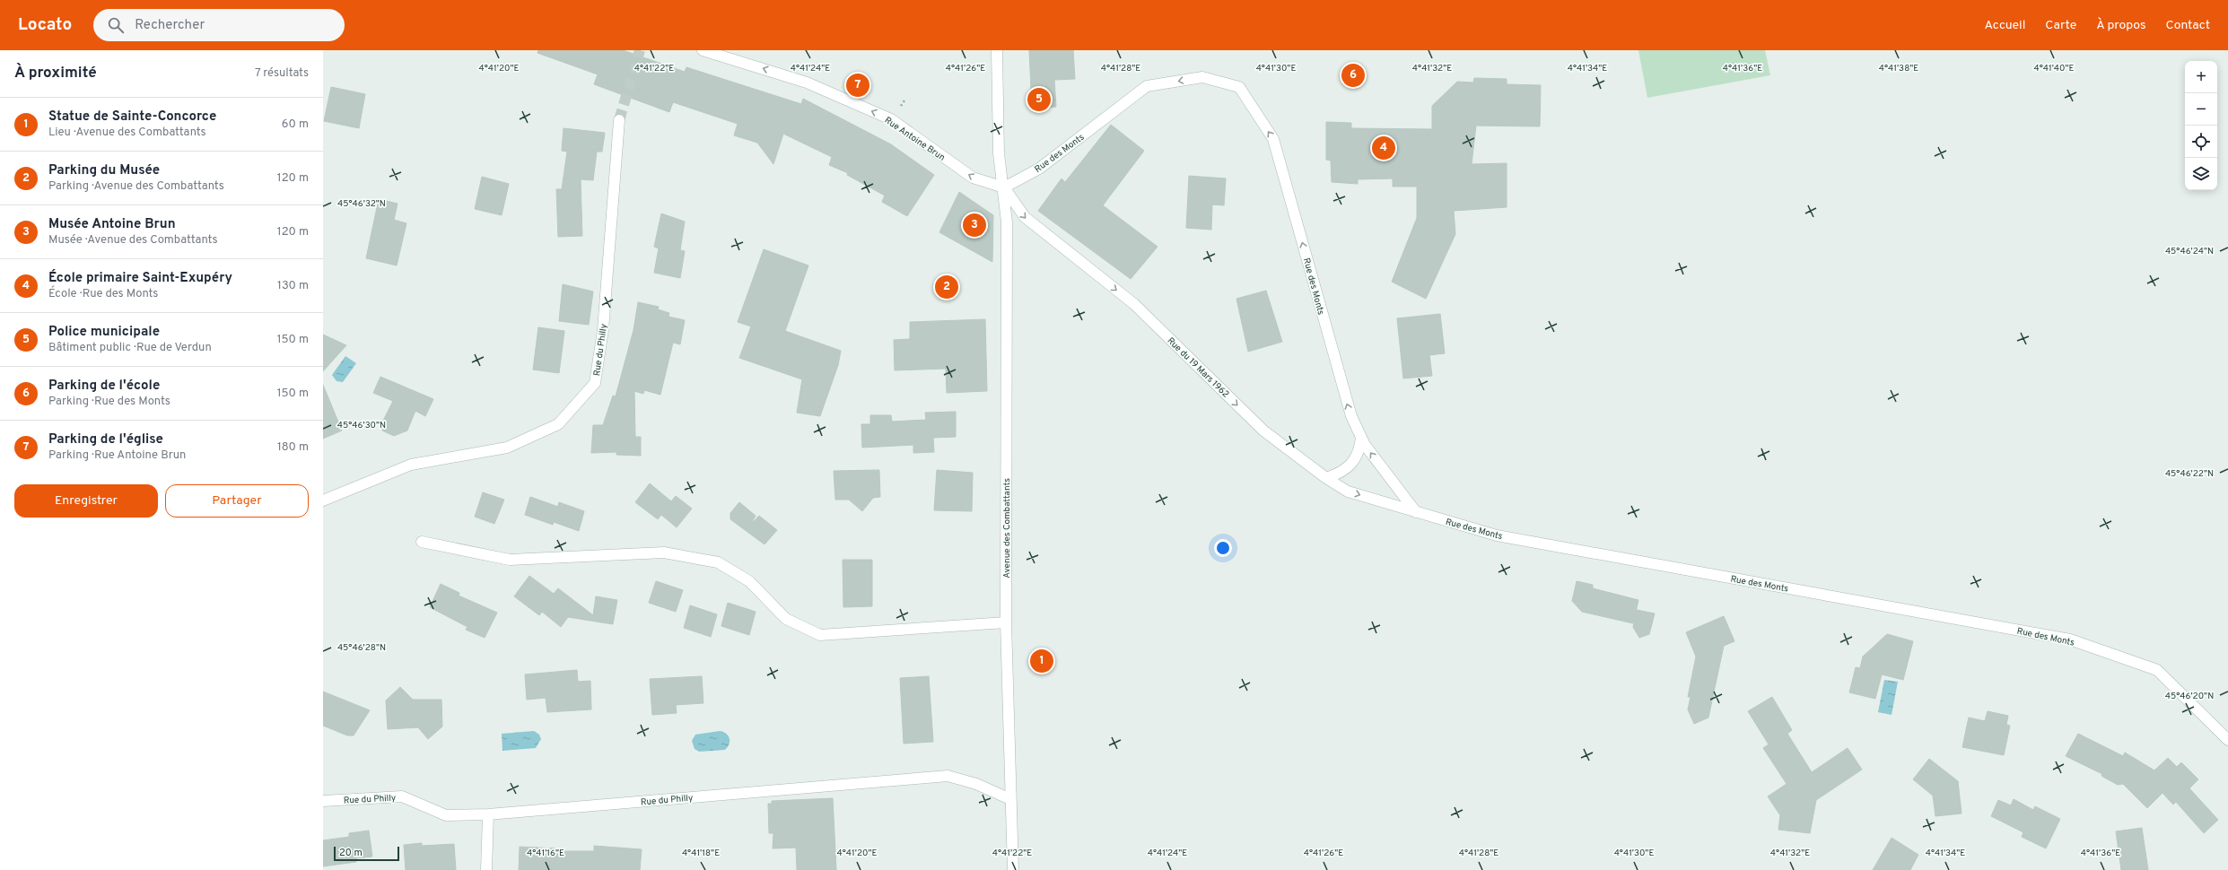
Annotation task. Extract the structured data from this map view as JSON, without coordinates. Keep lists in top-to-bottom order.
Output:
{
  "streets": {
    "street": [
      "Rue Antoine Brun",
      "Rue des Monts",
      "Rue du Philly",
      "Rue du 19 Mars 1962",
      "Avenue des Combattants"
    ]
  },
  "crossings": [
    ["Rue Antoine Brun", "Rue des Monts"],
    ["Rue Antoine Brun", "Rue du 19 Mars 1962"],
    ["Rue Antoine Brun", "Avenue des Combattants"],
    ["Rue des Monts", "Rue du 19 Mars 1962"],
    ["Rue des Monts", "Avenue des Combattants"],
    ["Rue du Philly", "Avenue des Combattants"],
    ["Rue du 19 Mars 1962", "Avenue des Combattants"]
  ],
  "one_way": ["Rue Antoine Brun", "Rue du 19 Mars 1962"],
  "scale_bar": "20 m",
  "page": {
    "header": "Locato",
    "search": "Rechercher",
    "nav": [
      "Accueil",
      "Carte",
      "À propos",
      "Contact"
    ],
    "heading": ["À proximité", "7 résultats"],
    "map_buttons": ["+", "−"],
    "pins": [
      "6",
      "7",
      "5",
      "4",
      "3",
      "2",
      "1"
    ],
    "list": [
      {
        "mark": "1",
        "name": "Statue de Sainte-Concorce",
        "note": "Lieu · Avenue des Combattants",
        "value": "60 m"
      },
      {
        "mark": "2",
        "name": "Parking du Musée",
        "note": "Parking · Avenue des Combattants",
        "value": "120 m"
      },
      {
        "mark": "3",
        "name": "Musée Antoine Brun",
        "note": "Musée · Avenue des Combattants",
        "value": "120 m"
      },
      {
        "mark": "4",
        "name": "École primaire Saint-Exupéry",
        "note": "École · Rue des Monts",
        "value": "130 m"
      },
      {
        "mark": "5",
        "name": "Police municipale",
        "note": "Bâtiment public · Rue de Verdun",
        "value": "150 m"
      },
      {
        "mark": "6",
        "name": "Parking de l'école",
        "note": "Parking · Rue des Monts",
        "value": "150 m"
      },
      {
        "mark": "7",
        "name": "Parking de l'église",
        "note": "Parking · Rue Antoine Brun",
        "value": "180 m"
      }
    ],
    "buttons": ["Enregistrer", "Partager"],
    "scale": "20 m"
  },
  "coordinates": [
    "4°41'40\"E",
    "4°41'20\"E",
    "4°41'22\"E",
    "4°41'24\"E",
    "4°41'26\"E",
    "4°41'28\"E",
    "4°41'30\"E",
    "4°41'32\"E",
    "4°41'34\"E",
    "4°41'36\"E",
    "4°41'38\"E",
    "45°46'32\"N",
    "45°46'24\"N",
    "45°46'30\"N",
    "45°46'22\"N",
    "45°46'28\"N",
    "45°46'20\"N",
    "4°41'16\"E",
    "4°41'18\"E"
  ]
}
